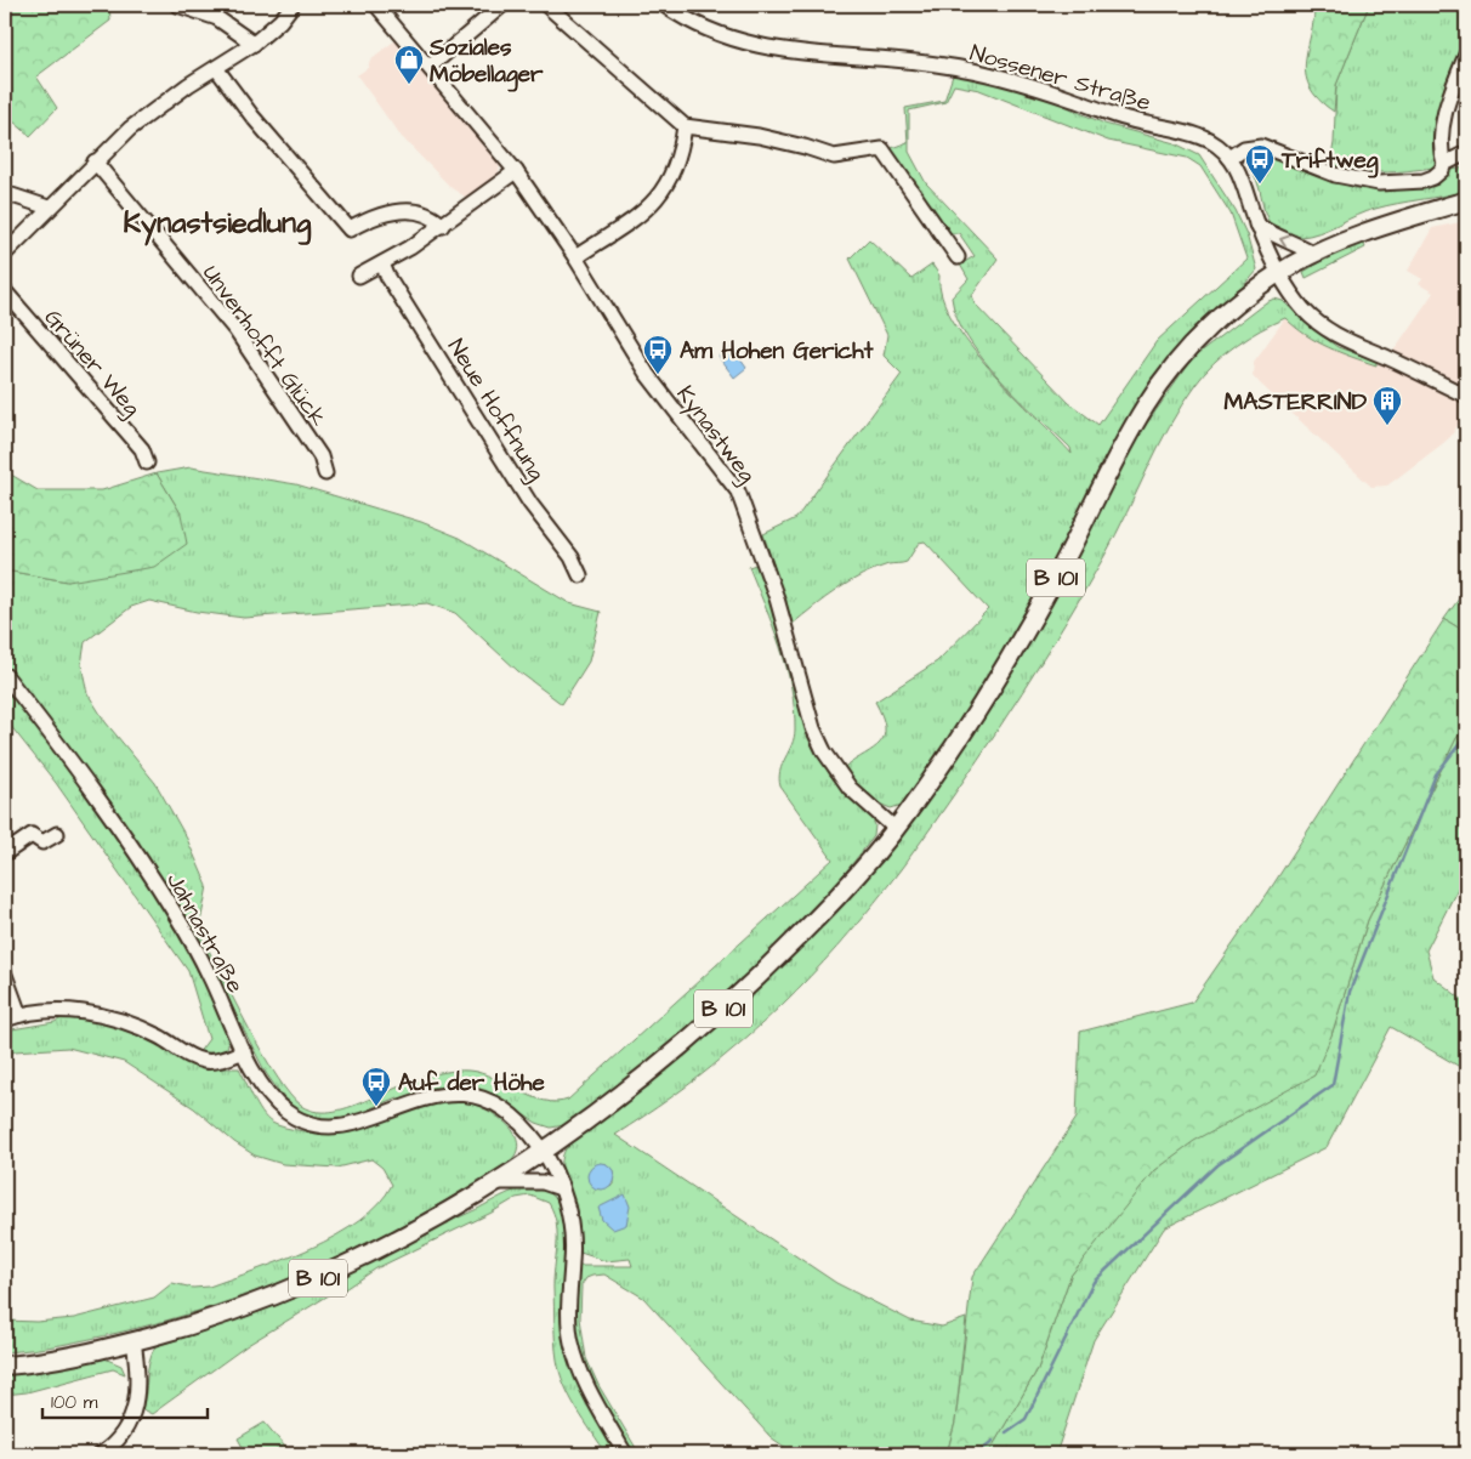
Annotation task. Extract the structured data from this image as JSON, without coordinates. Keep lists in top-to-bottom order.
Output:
{
  "streets": {
    "main road": ["B 101"],
    "street": [
      "Nossener Straße",
      "Unverhofft Glück",
      "Grüner Weg",
      "Neue Hoffnung",
      "Kynastweg",
      "Jahnastraße"
    ]
  },
  "crossings": [
    ["Nossener Straße", "B 101"],
    ["Kynastweg", "B 101"],
    ["B 101", "Jahnastraße"]
  ],
  "districts": ["Kynastsiedlung"],
  "places": {
    "shop": ["Soziales Möbellager"],
    "bus stop": ["Triftweg", "Am Hohen Gericht", "Auf der Höhe"],
    "building": ["MASTERRIND"]
  },
  "scale_bar": "100 m"
}
